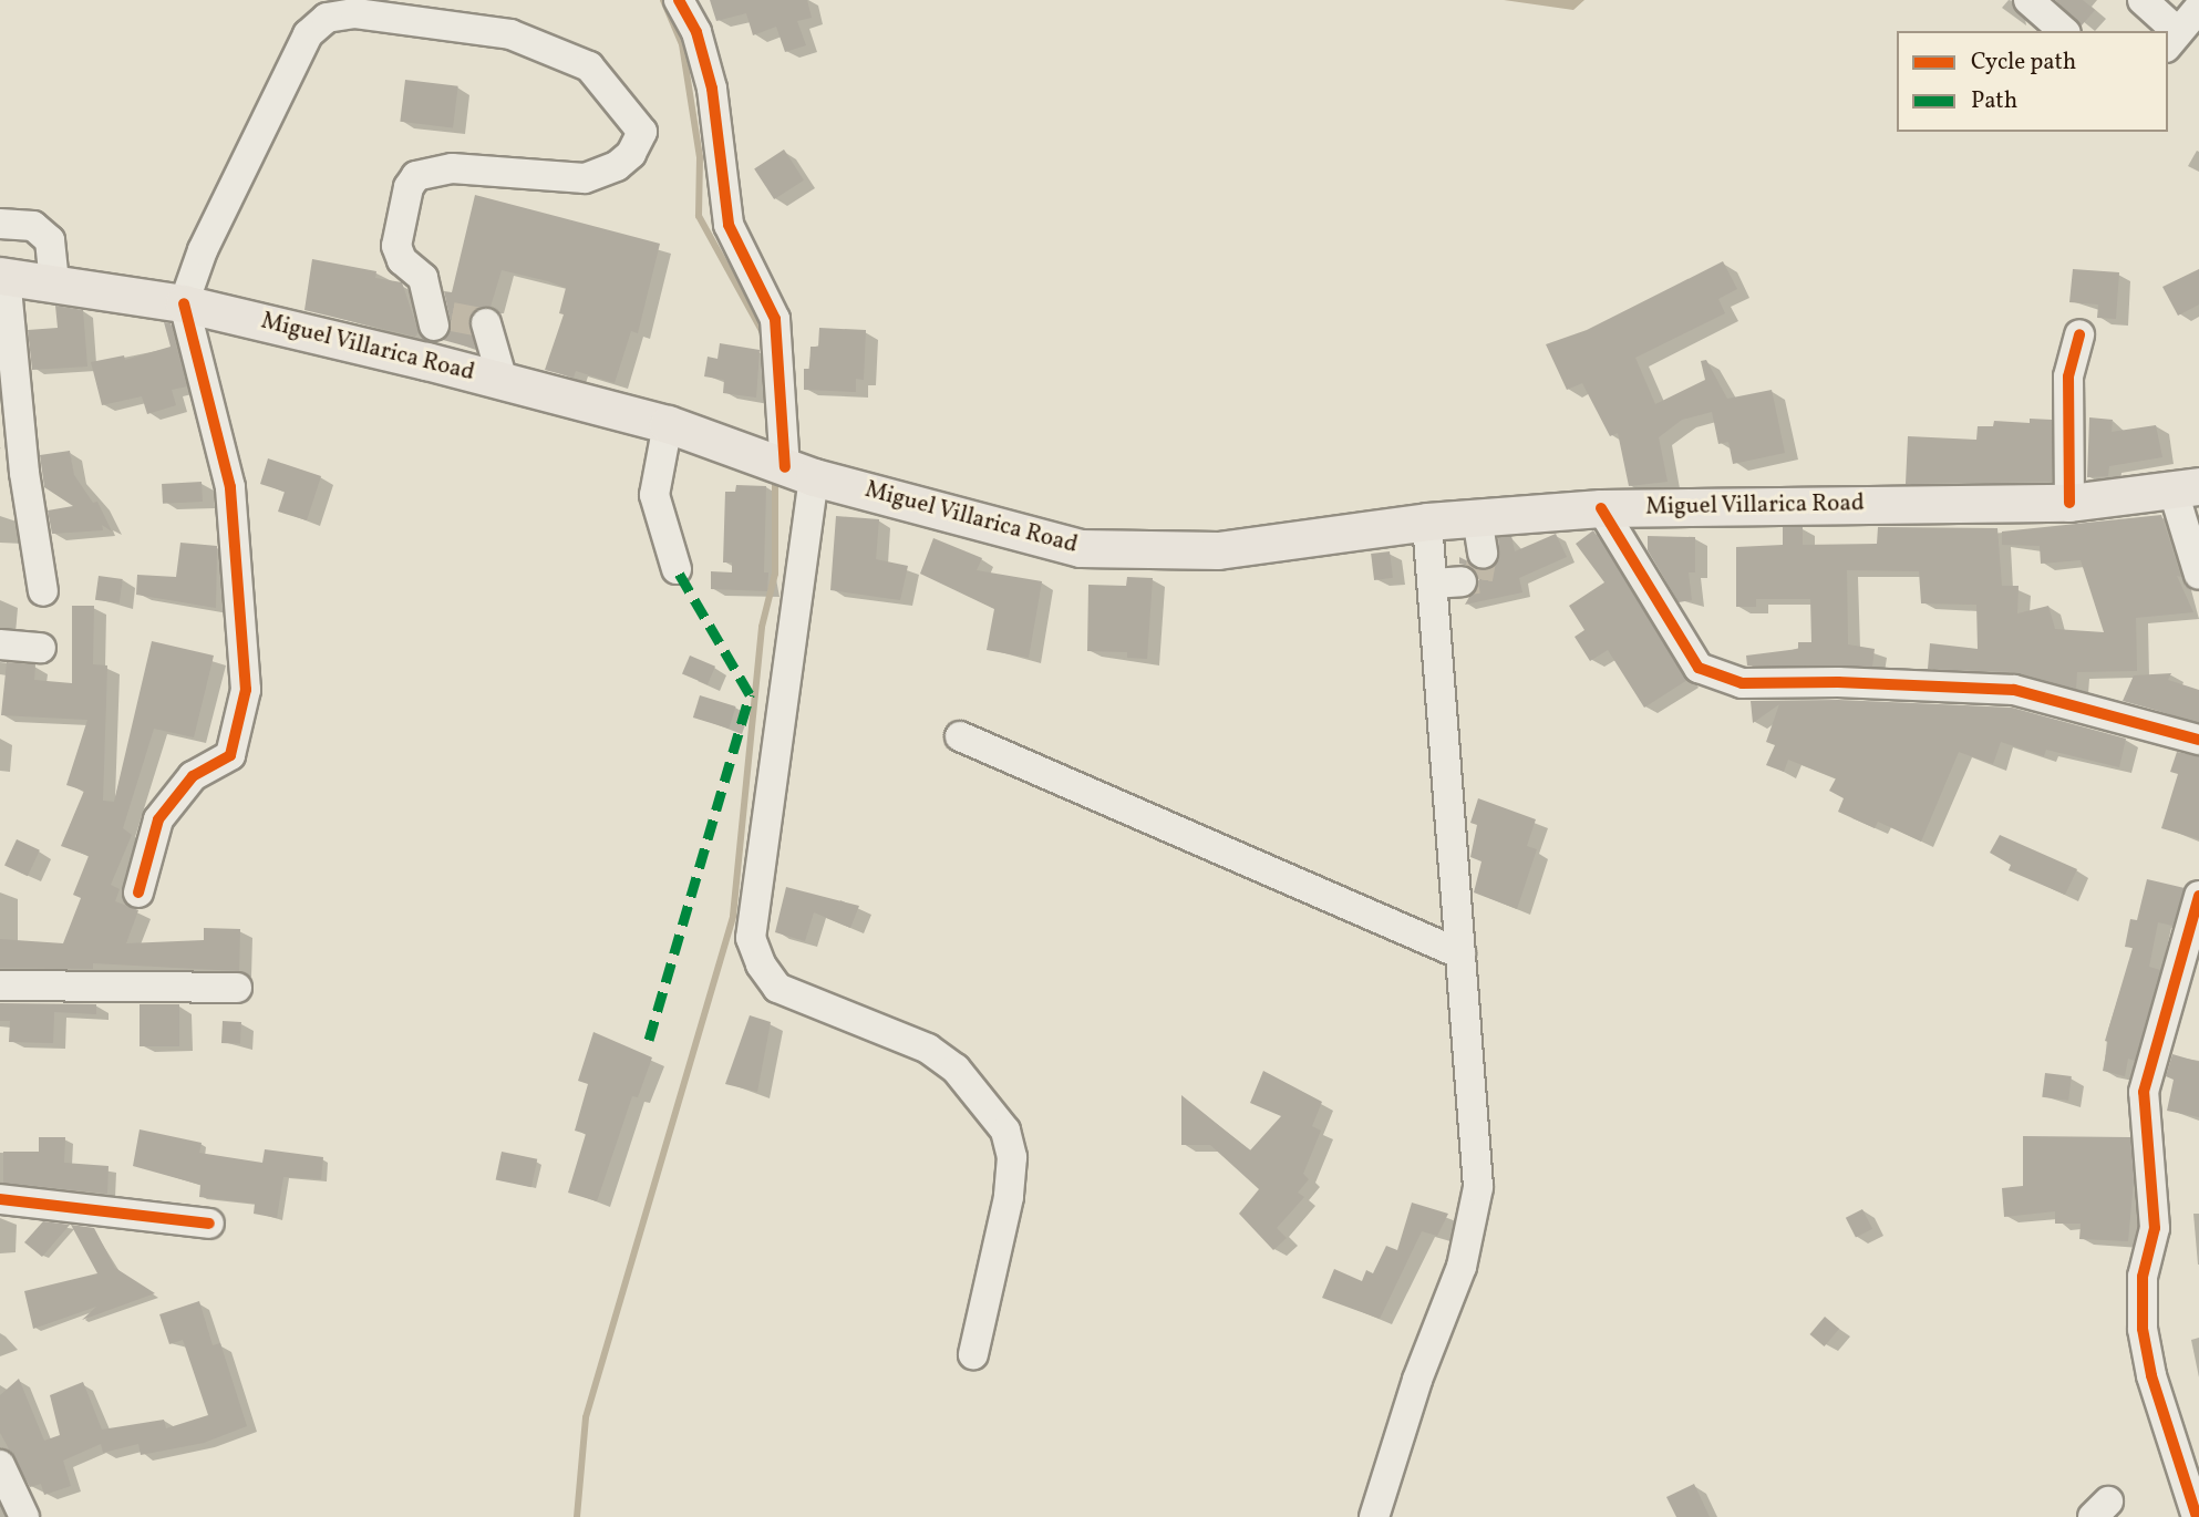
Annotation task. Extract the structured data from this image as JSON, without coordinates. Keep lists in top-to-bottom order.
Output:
{
  "streets": {
    "main road": ["Miguel Villarica Road"]
  },
  "legend": ["Cycle path", "Path"]
}
